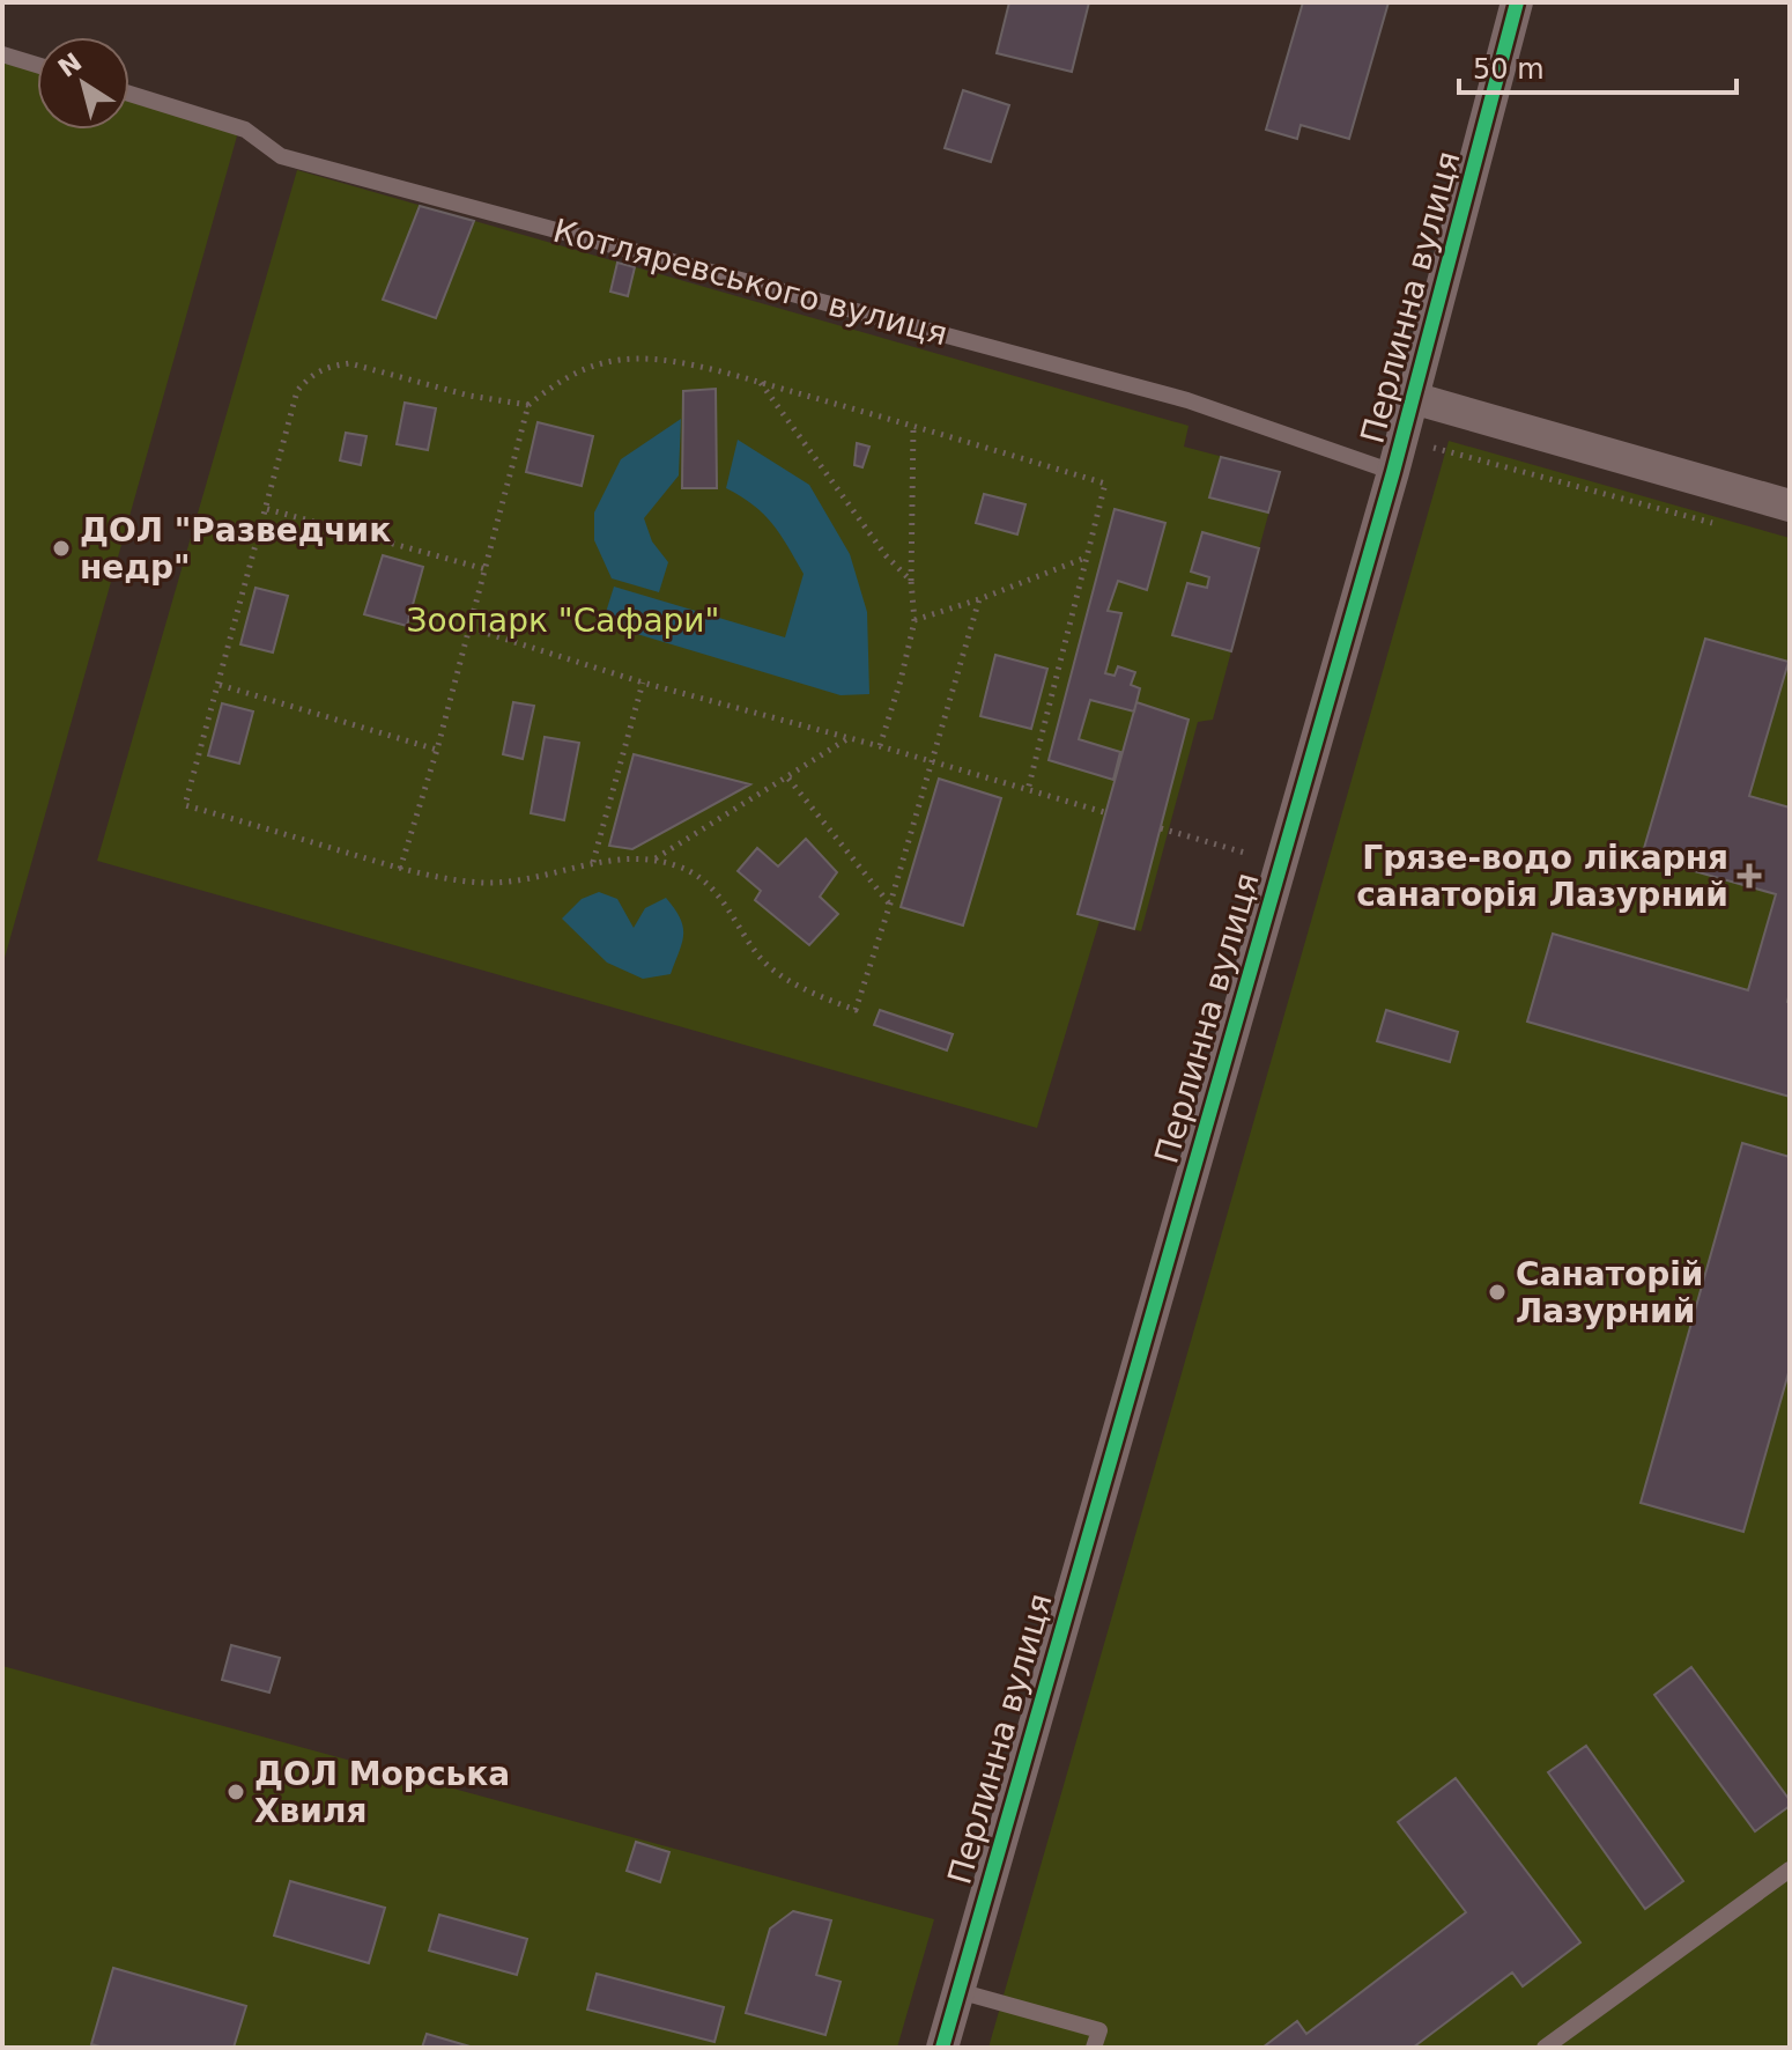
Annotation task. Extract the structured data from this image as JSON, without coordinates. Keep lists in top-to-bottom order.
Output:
{
  "streets": {
    "street": ["Перлинна вулиця"],
    "lane": ["Котляревського вулиця"]
  },
  "crossings": [
    ["Котляревського вулиця", "Перлинна вулиця"]
  ],
  "parks": ["Зоопарк \"Сафари\""],
  "places": {
    "other": ["ДОЛ \"Разведчик недр\"", "Санаторій Лазурний", "ДОЛ Морська Хвиля"],
    "health": ["Грязе-водо лікарня санаторія Лазурний"]
  },
  "scale_bar": "50 m",
  "north": "top left"
}
